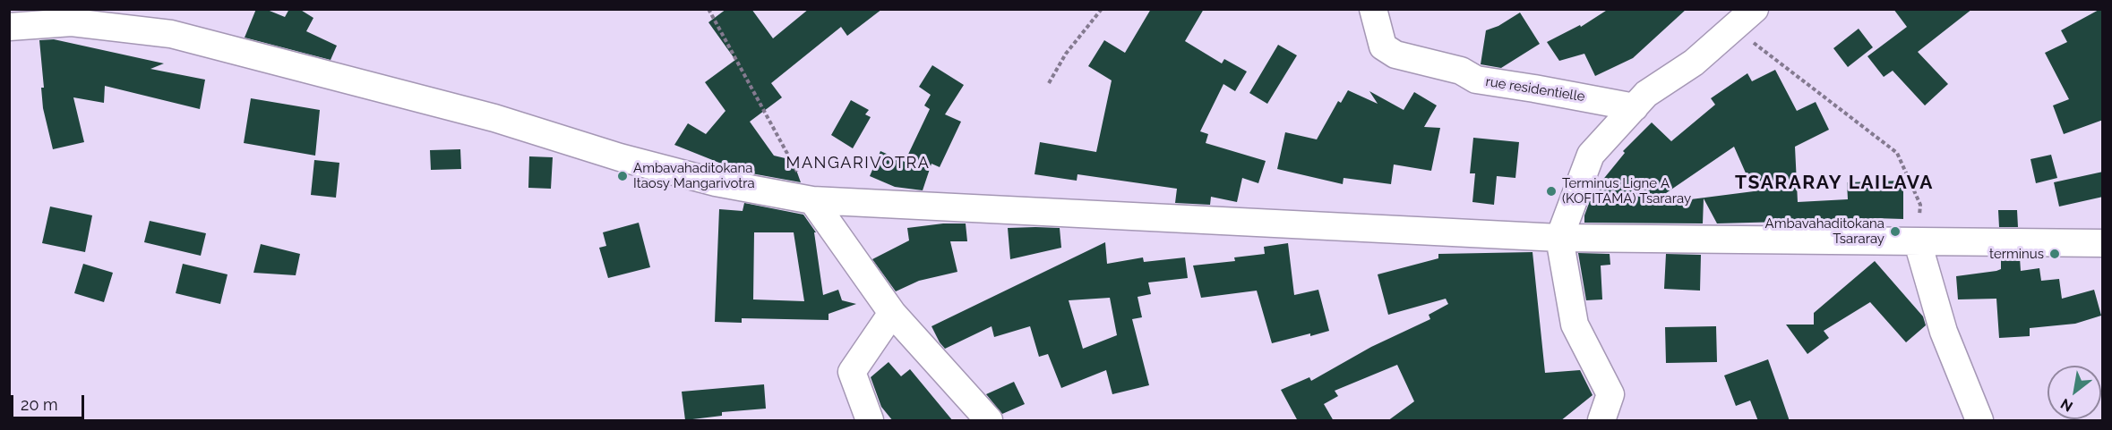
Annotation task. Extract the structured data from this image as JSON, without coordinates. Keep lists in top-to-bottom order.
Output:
{
  "streets": {
    "street": ["rue residentielle"]
  },
  "districts": ["MANGARIVOTRA", "TSARARAY LAILAVA"],
  "places": [
    "Ambavahaditokana Itaosy Mangarivotra",
    "Terminus Ligne A (KOFITAMA) Tsararay",
    "Ambavahaditokana Tsararay",
    "terminus"
  ],
  "scale_bar": "20 m",
  "north": "bottom left"
}
